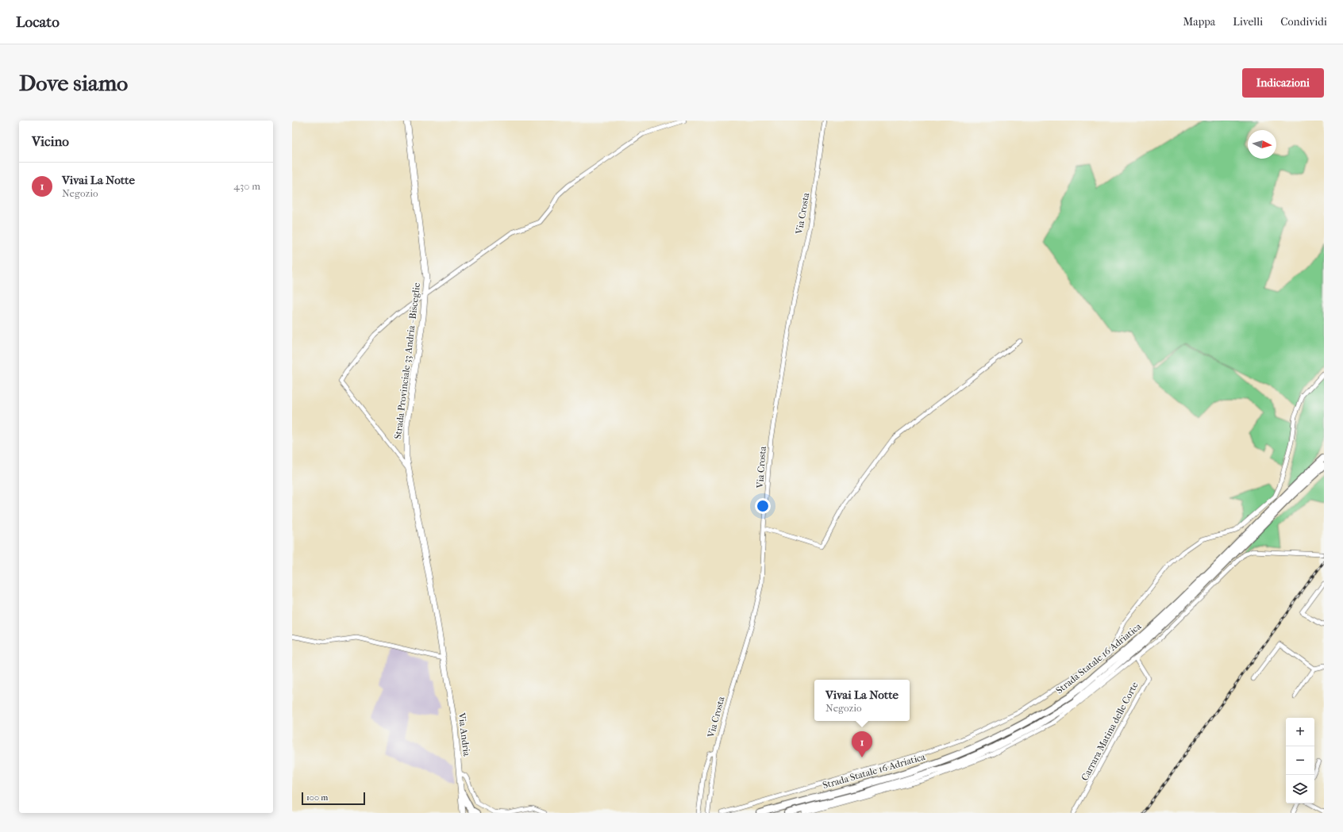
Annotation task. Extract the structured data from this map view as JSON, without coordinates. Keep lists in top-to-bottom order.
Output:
{
  "streets": {
    "highway": ["Strada Statale 16 Adriatica"],
    "main road": ["Strada Provinciale 33 Andria - Bisceglie", "Via Andria"],
    "street": ["Via Crosta", "Carrara Matina delle Corte"]
  },
  "crossings": [
    ["Strada Provinciale 33 Andria - Bisceglie", "Via Andria"]
  ],
  "scale_bar": "100 m",
  "north": "right",
  "page": {
    "header": "Locato",
    "nav": ["Mappa", "Livelli", "Condividi"],
    "buttons": "Indicazioni",
    "title": "Dove siamo",
    "heading": "Vicino",
    "list": [
      {
        "mark": "1",
        "name": "Vivai La Notte",
        "note": "Negozio",
        "value": "430 m"
      }
    ],
    "popup": ["Vivai La Notte", "Negozio"],
    "map_buttons": ["+", "−"],
    "pins": "1",
    "scale": "100 m"
  }
}
